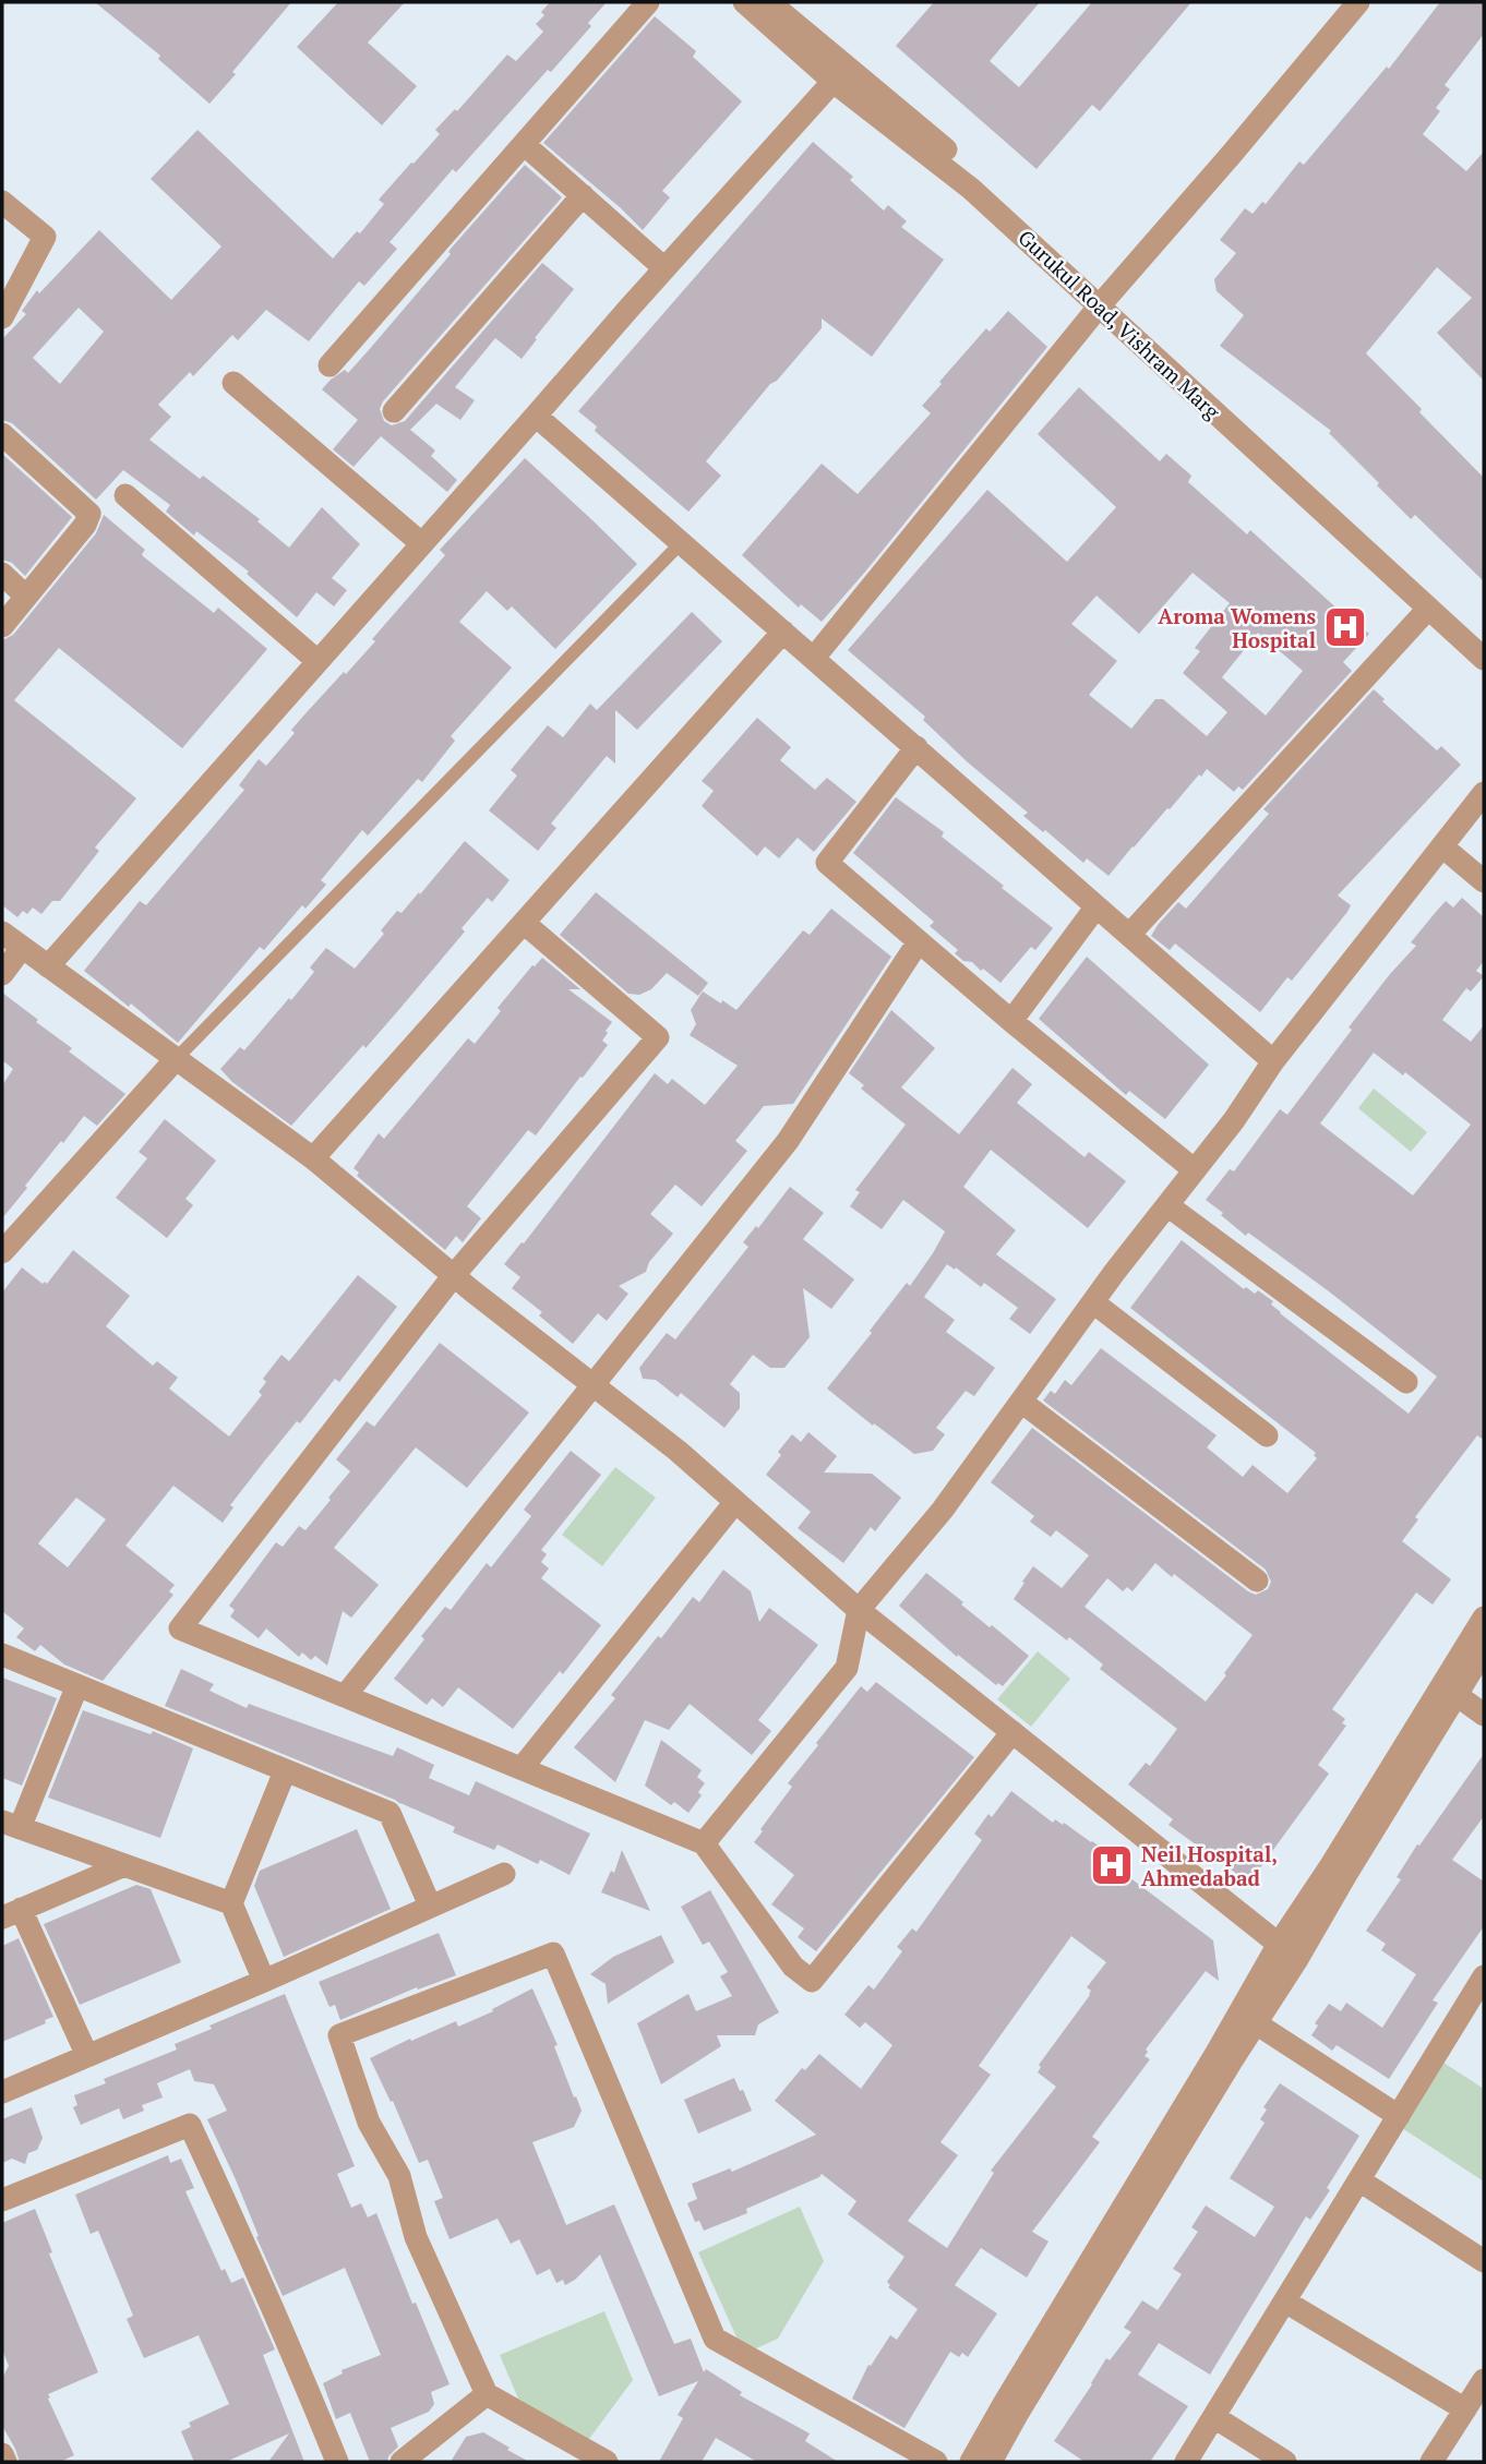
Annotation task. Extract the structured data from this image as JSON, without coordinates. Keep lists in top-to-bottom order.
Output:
{
  "streets": {
    "street": ["Gurukul Road, Vishram Marg"]
  },
  "places": {
    "hospital": ["Aroma Womens Hospital", "Neil Hospital, Ahmedabad"]
  }
}
